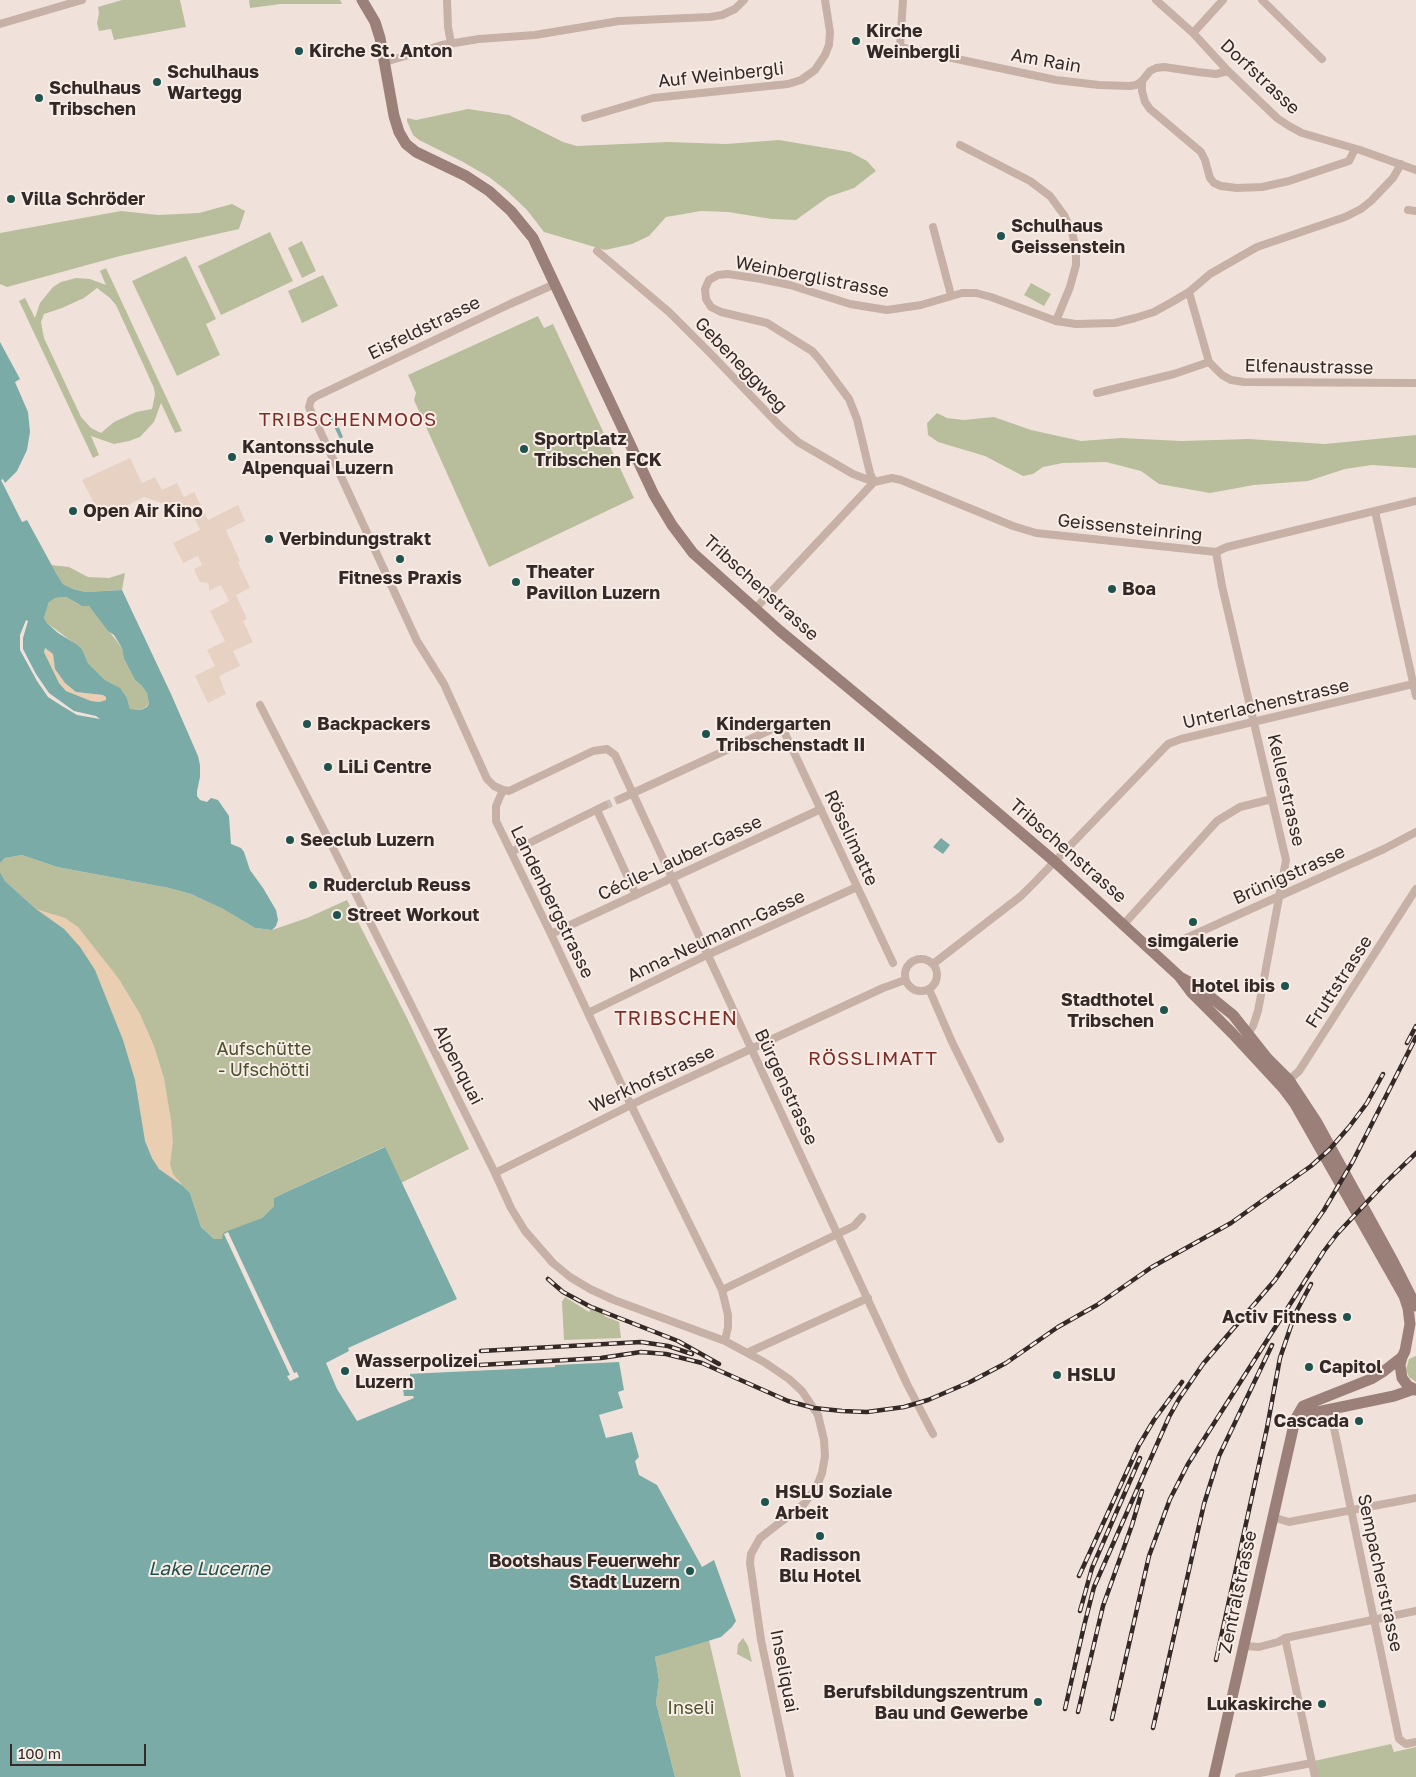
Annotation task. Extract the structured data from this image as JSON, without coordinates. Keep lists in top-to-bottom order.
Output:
{
  "streets": {
    "street": [
      "Am Rain",
      "Auf Weinbergli",
      "Dorfstrasse",
      "Weinberglistrasse",
      "Eisfeldstrasse",
      "Gebeneggweg",
      "Elfenaustrasse",
      "Geissensteinring",
      "Tribschenstrasse",
      "Unterlachenstrasse",
      "Kellerstrasse",
      "Rösslimatte",
      "Cécile-Lauber-Gasse",
      "Brünigstrasse",
      "Landenbergstrasse",
      "Anna-Neumann-Gasse",
      "Fruttstrasse",
      "Alpenquai",
      "Werkhofstrasse",
      "Bürgenstrasse",
      "Sempacherstrasse",
      "Zentralstrasse",
      "Inseliquai"
    ]
  },
  "crossings": [
    ["Am Rain", "Dorfstrasse"],
    ["Dorfstrasse", "Weinberglistrasse"],
    ["Weinberglistrasse", "Gebeneggweg"],
    ["Weinberglistrasse", "Geissensteinring"],
    ["Eisfeldstrasse", "Tribschenstrasse"],
    ["Eisfeldstrasse", "Landenbergstrasse"],
    ["Eisfeldstrasse", "Bürgenstrasse"],
    ["Gebeneggweg", "Geissensteinring"],
    ["Geissensteinring", "Kellerstrasse"],
    ["Tribschenstrasse", "Unterlachenstrasse"],
    ["Tribschenstrasse", "Kellerstrasse"],
    ["Tribschenstrasse", "Fruttstrasse"],
    ["Unterlachenstrasse", "Kellerstrasse"],
    ["Kellerstrasse", "Brünigstrasse"],
    ["Rösslimatte", "Cécile-Lauber-Gasse"],
    ["Rösslimatte", "Anna-Neumann-Gasse"],
    ["Rösslimatte", "Bürgenstrasse"],
    ["Cécile-Lauber-Gasse", "Landenbergstrasse"],
    ["Cécile-Lauber-Gasse", "Bürgenstrasse"],
    ["Landenbergstrasse", "Anna-Neumann-Gasse"],
    ["Landenbergstrasse", "Alpenquai"],
    ["Landenbergstrasse", "Werkhofstrasse"],
    ["Landenbergstrasse", "Bürgenstrasse"],
    ["Anna-Neumann-Gasse", "Bürgenstrasse"],
    ["Alpenquai", "Werkhofstrasse"],
    ["Alpenquai", "Inseliquai"],
    ["Werkhofstrasse", "Bürgenstrasse"]
  ],
  "districts": ["TRIBSCHENMOOS", "TRIBSCHEN", "RÖSSLIMATT"],
  "water": ["Lake Lucerne"],
  "parks": ["Aufschütte - Ufschötti", "Inseli"],
  "places": [
    "Kirche Weinbergli",
    "Kirche St. Anton",
    "Schulhaus Wartegg",
    "Schulhaus Tribschen",
    "Villa Schröder",
    "Schulhaus Geissenstein",
    "Sportplatz Tribschen FCK",
    "Kantonsschule Alpenquai Luzern",
    "Open Air Kino",
    "Verbindungstrakt",
    "Fitness Praxis",
    "Theater Pavillon Luzern",
    "Boa",
    "Backpackers",
    "Kindergarten Tribschenstadt II",
    "LiLi Centre",
    "Seeclub Luzern",
    "Ruderclub Reuss",
    "Street Workout",
    "simgalerie",
    "Hotel ibis",
    "Stadthotel Tribschen",
    "Activ Fitness",
    "Capitol",
    "Wasserpolizei Luzern",
    "HSLU",
    "Cascada",
    "HSLU Soziale Arbeit",
    "Radisson Blu Hotel",
    "Bootshaus Feuerwehr Stadt Luzern",
    "Berufsbildungszentrum Bau und Gewerbe",
    "Lukaskirche"
  ],
  "scale_bar": "100 m"
}
